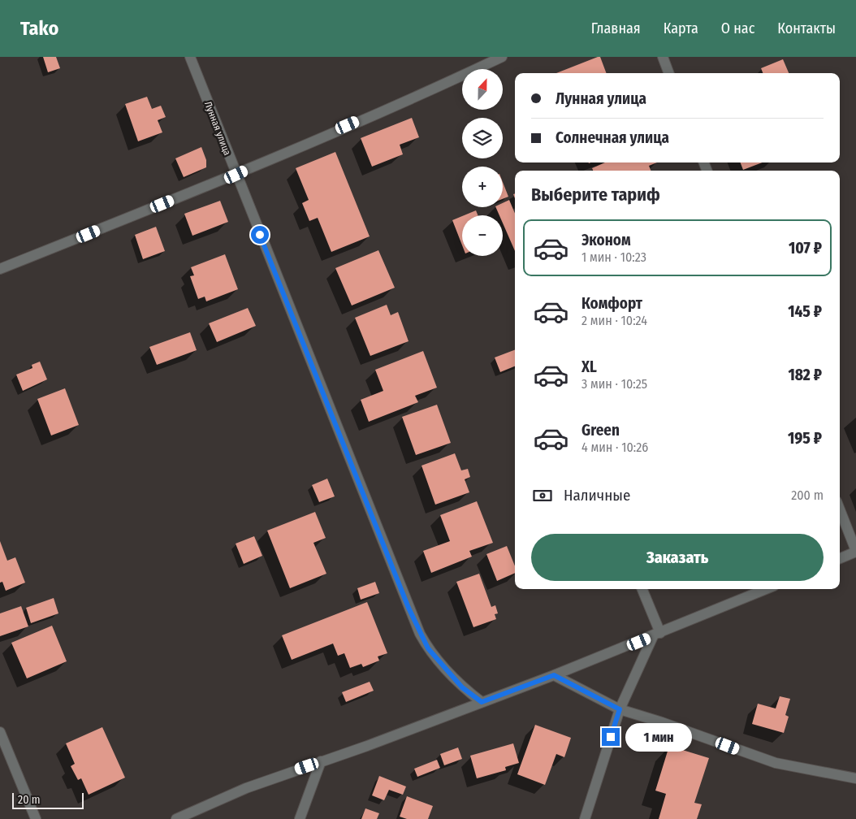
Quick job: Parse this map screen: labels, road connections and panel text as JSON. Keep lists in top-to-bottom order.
{
  "streets": {
    "street": ["Лунная улица"]
  },
  "scale_bar": "20 m",
  "north": "top",
  "page": {
    "header": "Tako",
    "nav": [
      "Главная",
      "Карта",
      "О нас",
      "Контакты"
    ],
    "map_buttons": ["+", "−"],
    "banner": ["Лунная улица", "Солнечная улица"],
    "heading": "Выберите тариф",
    "list": [
      {
        "name": "Эконом",
        "note": "1 мин · 10:23",
        "value": "107 ₽"
      },
      {
        "name": "Комфорт",
        "note": "2 мин · 10:24",
        "value": "145 ₽"
      },
      {
        "name": "XL",
        "note": "3 мин · 10:25",
        "value": "182 ₽"
      },
      {
        "name": "Green",
        "note": "4 мин · 10:26",
        "value": "195 ₽"
      }
    ],
    "pay": ["Наличные", "200 m"],
    "buttons": "Заказать",
    "bubble": "1 мин",
    "scale": "20 m"
  }
}
